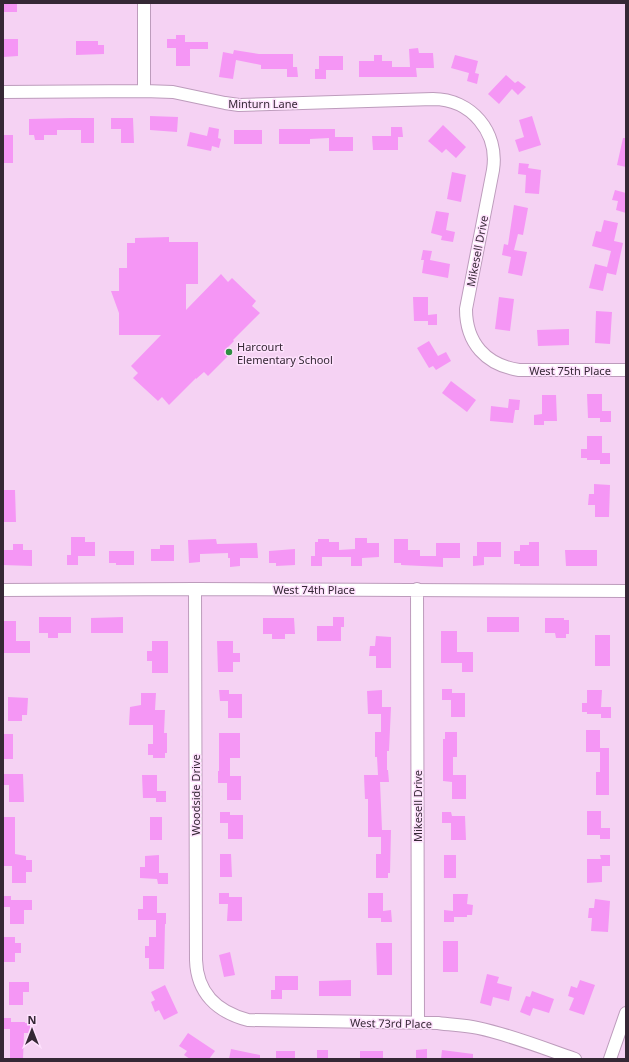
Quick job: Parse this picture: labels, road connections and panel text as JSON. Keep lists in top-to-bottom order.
{
  "streets": {
    "street": [
      "Minturn Lane",
      "Mikesell Drive",
      "West 75th Place",
      "West 74th Place",
      "Woodside Drive",
      "West 73rd Place"
    ]
  },
  "crossings": [
    ["Minturn Lane", "Mikesell Drive"],
    ["Mikesell Drive", "West 75th Place"],
    ["Mikesell Drive", "West 74th Place"],
    ["Mikesell Drive", "West 73rd Place"],
    ["West 74th Place", "Woodside Drive"],
    ["Woodside Drive", "West 73rd Place"]
  ],
  "places": ["Harcourt Elementary School"],
  "north": "top"
}
